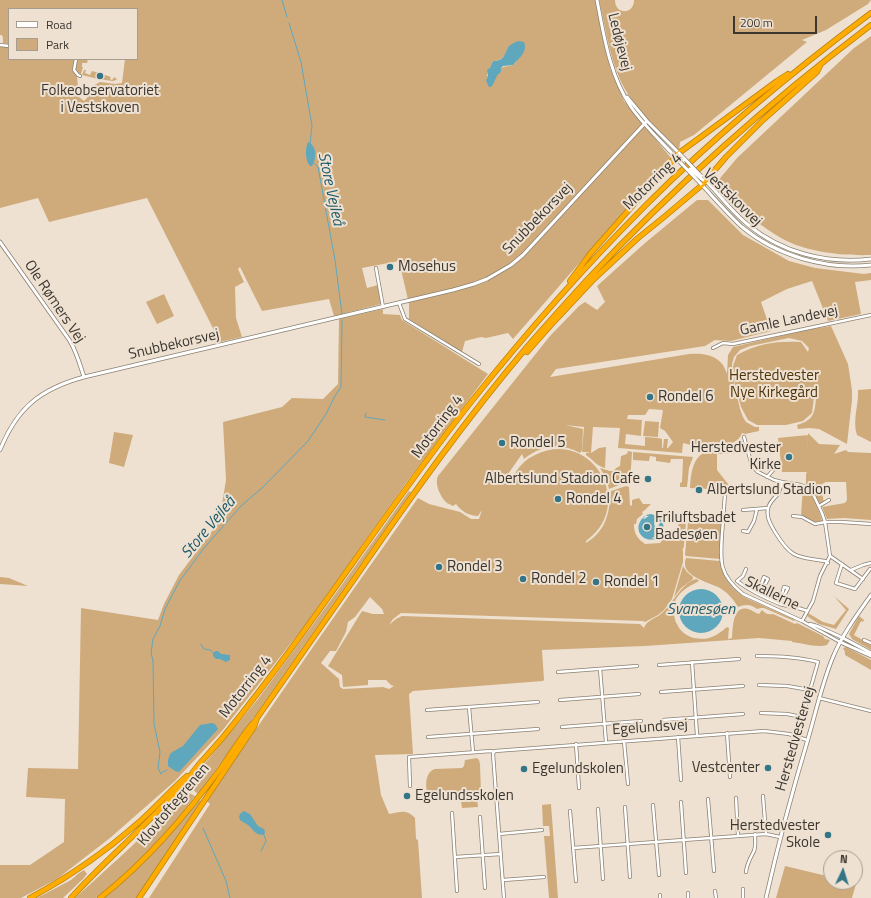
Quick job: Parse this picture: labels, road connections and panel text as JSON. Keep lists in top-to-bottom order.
{
  "streets": {
    "highway": ["Motorring 4", "Klovtoftegrenen"],
    "street": [
      "Ledøjevej",
      "Vestskovvej",
      "Snubbekorsvej",
      "Ole Rømers Vej",
      "Gamle Landevej",
      "Skallerne",
      "Egelundsvej",
      "Herstedvestervej"
    ]
  },
  "crossings": [
    ["Ledøjevej", "Vestskovvej"],
    ["Ledøjevej", "Snubbekorsvej"],
    ["Motorring 4", "Klovtoftegrenen"],
    ["Snubbekorsvej", "Ole Rømers Vej"],
    ["Skallerne", "Herstedvestervej"],
    ["Egelundsvej", "Herstedvestervej"]
  ],
  "water": ["Store Vejleå", "Svanesøen"],
  "parks": ["Herstedvester Nye Kirkegård"],
  "places": [
    "Folkeobservatoriet i Vestskoven",
    "Mosehus",
    "Rondel 6",
    "Rondel 5",
    "Herstedvester Kirke",
    "Albertslund Stadion Cafe",
    "Albertslund Stadion",
    "Rondel 4",
    "Friluftsbadet Badesøen",
    "Rondel 3",
    "Rondel 2",
    "Rondel 1",
    "Vestcenter",
    "Egelundskolen",
    "Egelundsskolen",
    "Herstedvester Skole"
  ],
  "legend": ["Road", "Park"],
  "scale_bar": "200 m",
  "north": "top"
}
